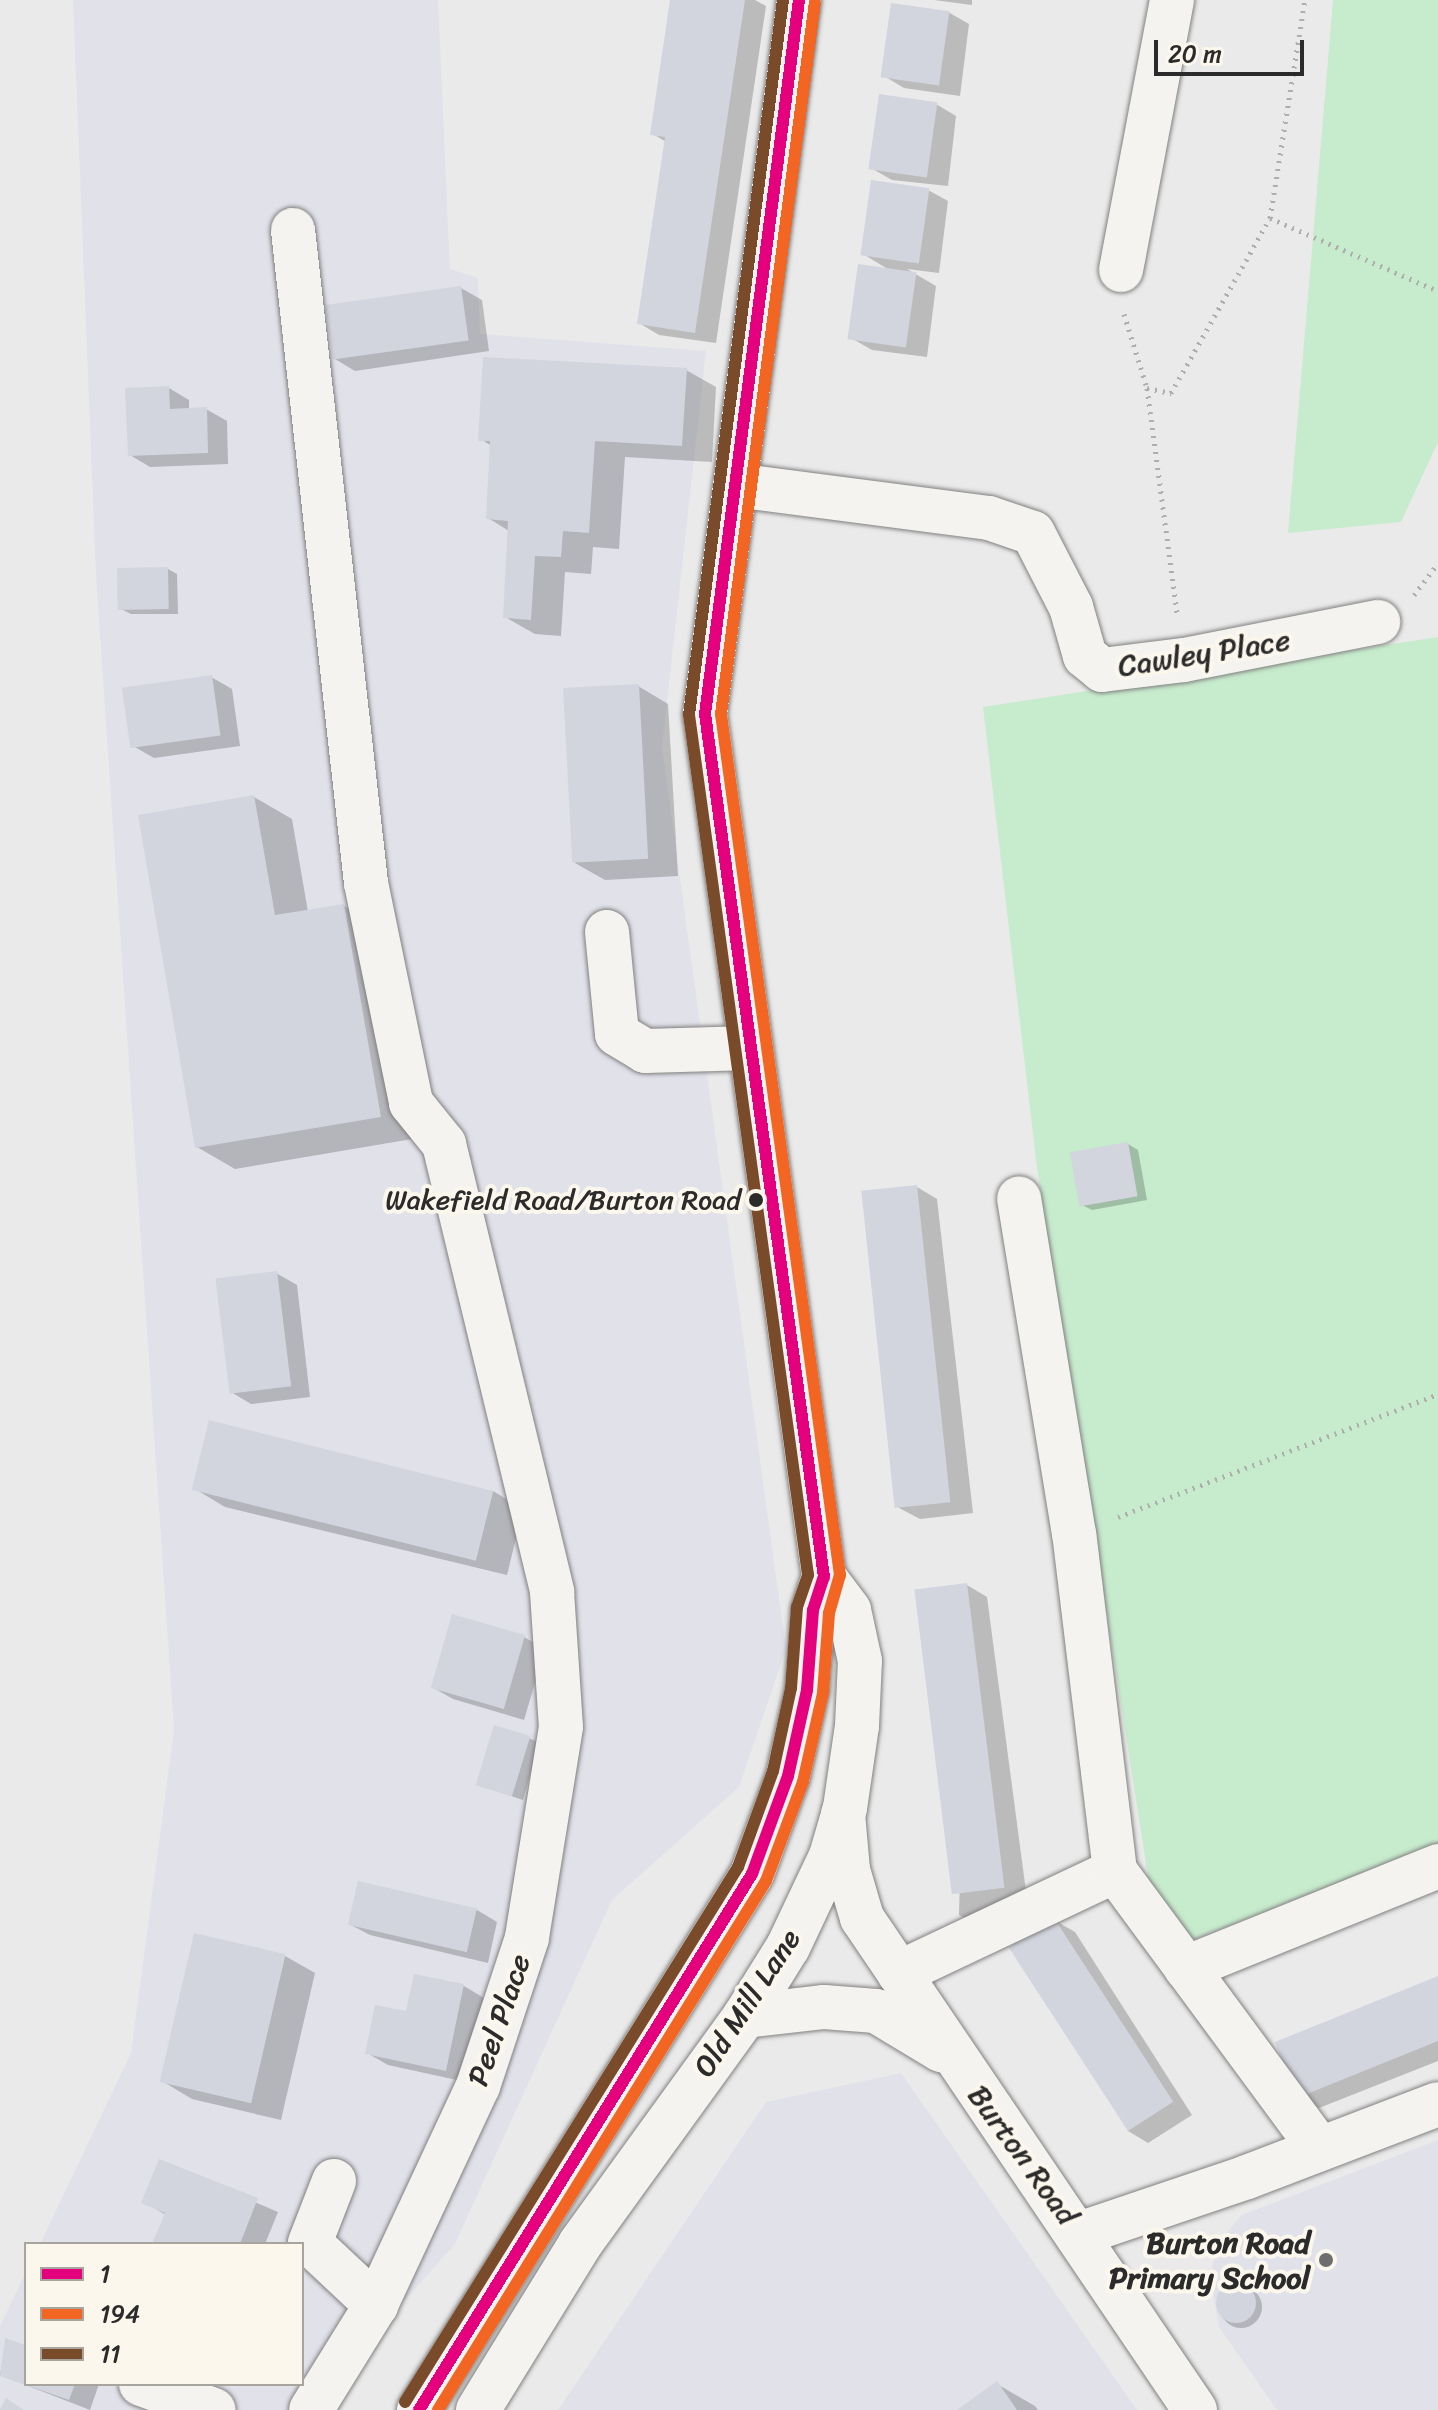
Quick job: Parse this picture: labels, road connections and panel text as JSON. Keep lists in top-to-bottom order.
{
  "streets": {
    "main road": [
      "Cawley Place",
      "Old Mill Lane",
      "Peel Place",
      "Burton Road"
    ]
  },
  "crossings": [
    ["Old Mill Lane", "Burton Road"]
  ],
  "places": ["Wakefield Road/Burton Road", "Burton Road Primary School"],
  "lines": ["transit line 1", "transit line 11", "transit line 194"],
  "legend": ["1", "194", "11"],
  "scale_bar": "20 m"
}
